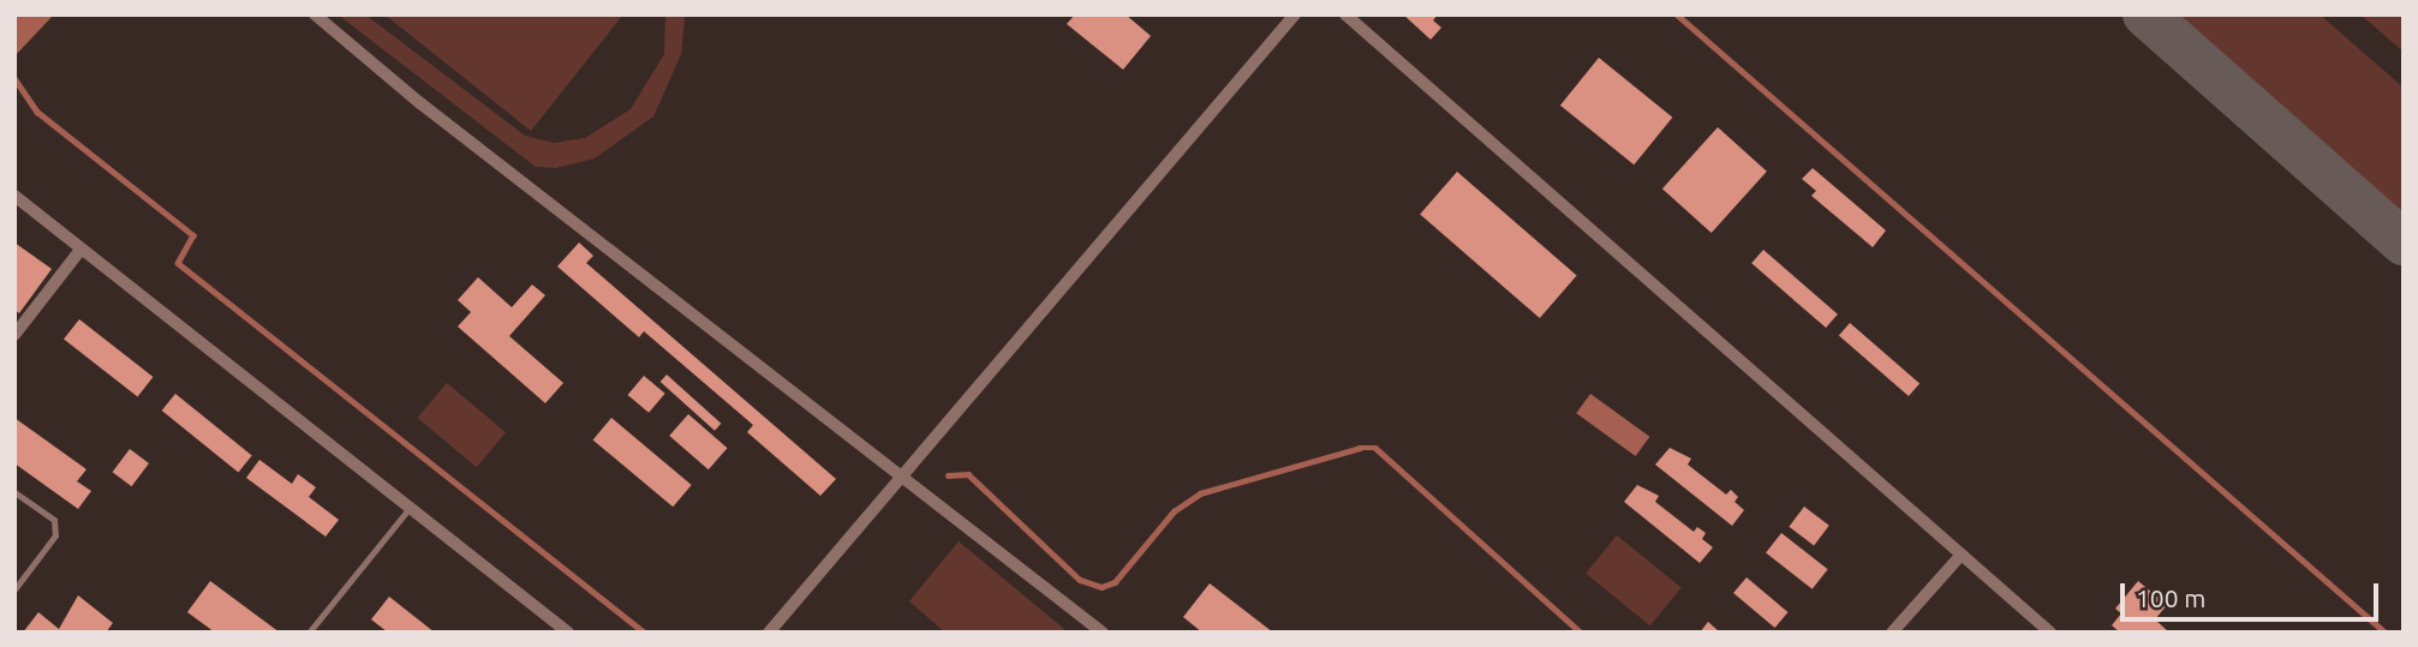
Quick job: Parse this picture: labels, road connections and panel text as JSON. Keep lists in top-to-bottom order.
{
  "scale_bar": "100 m"
}
